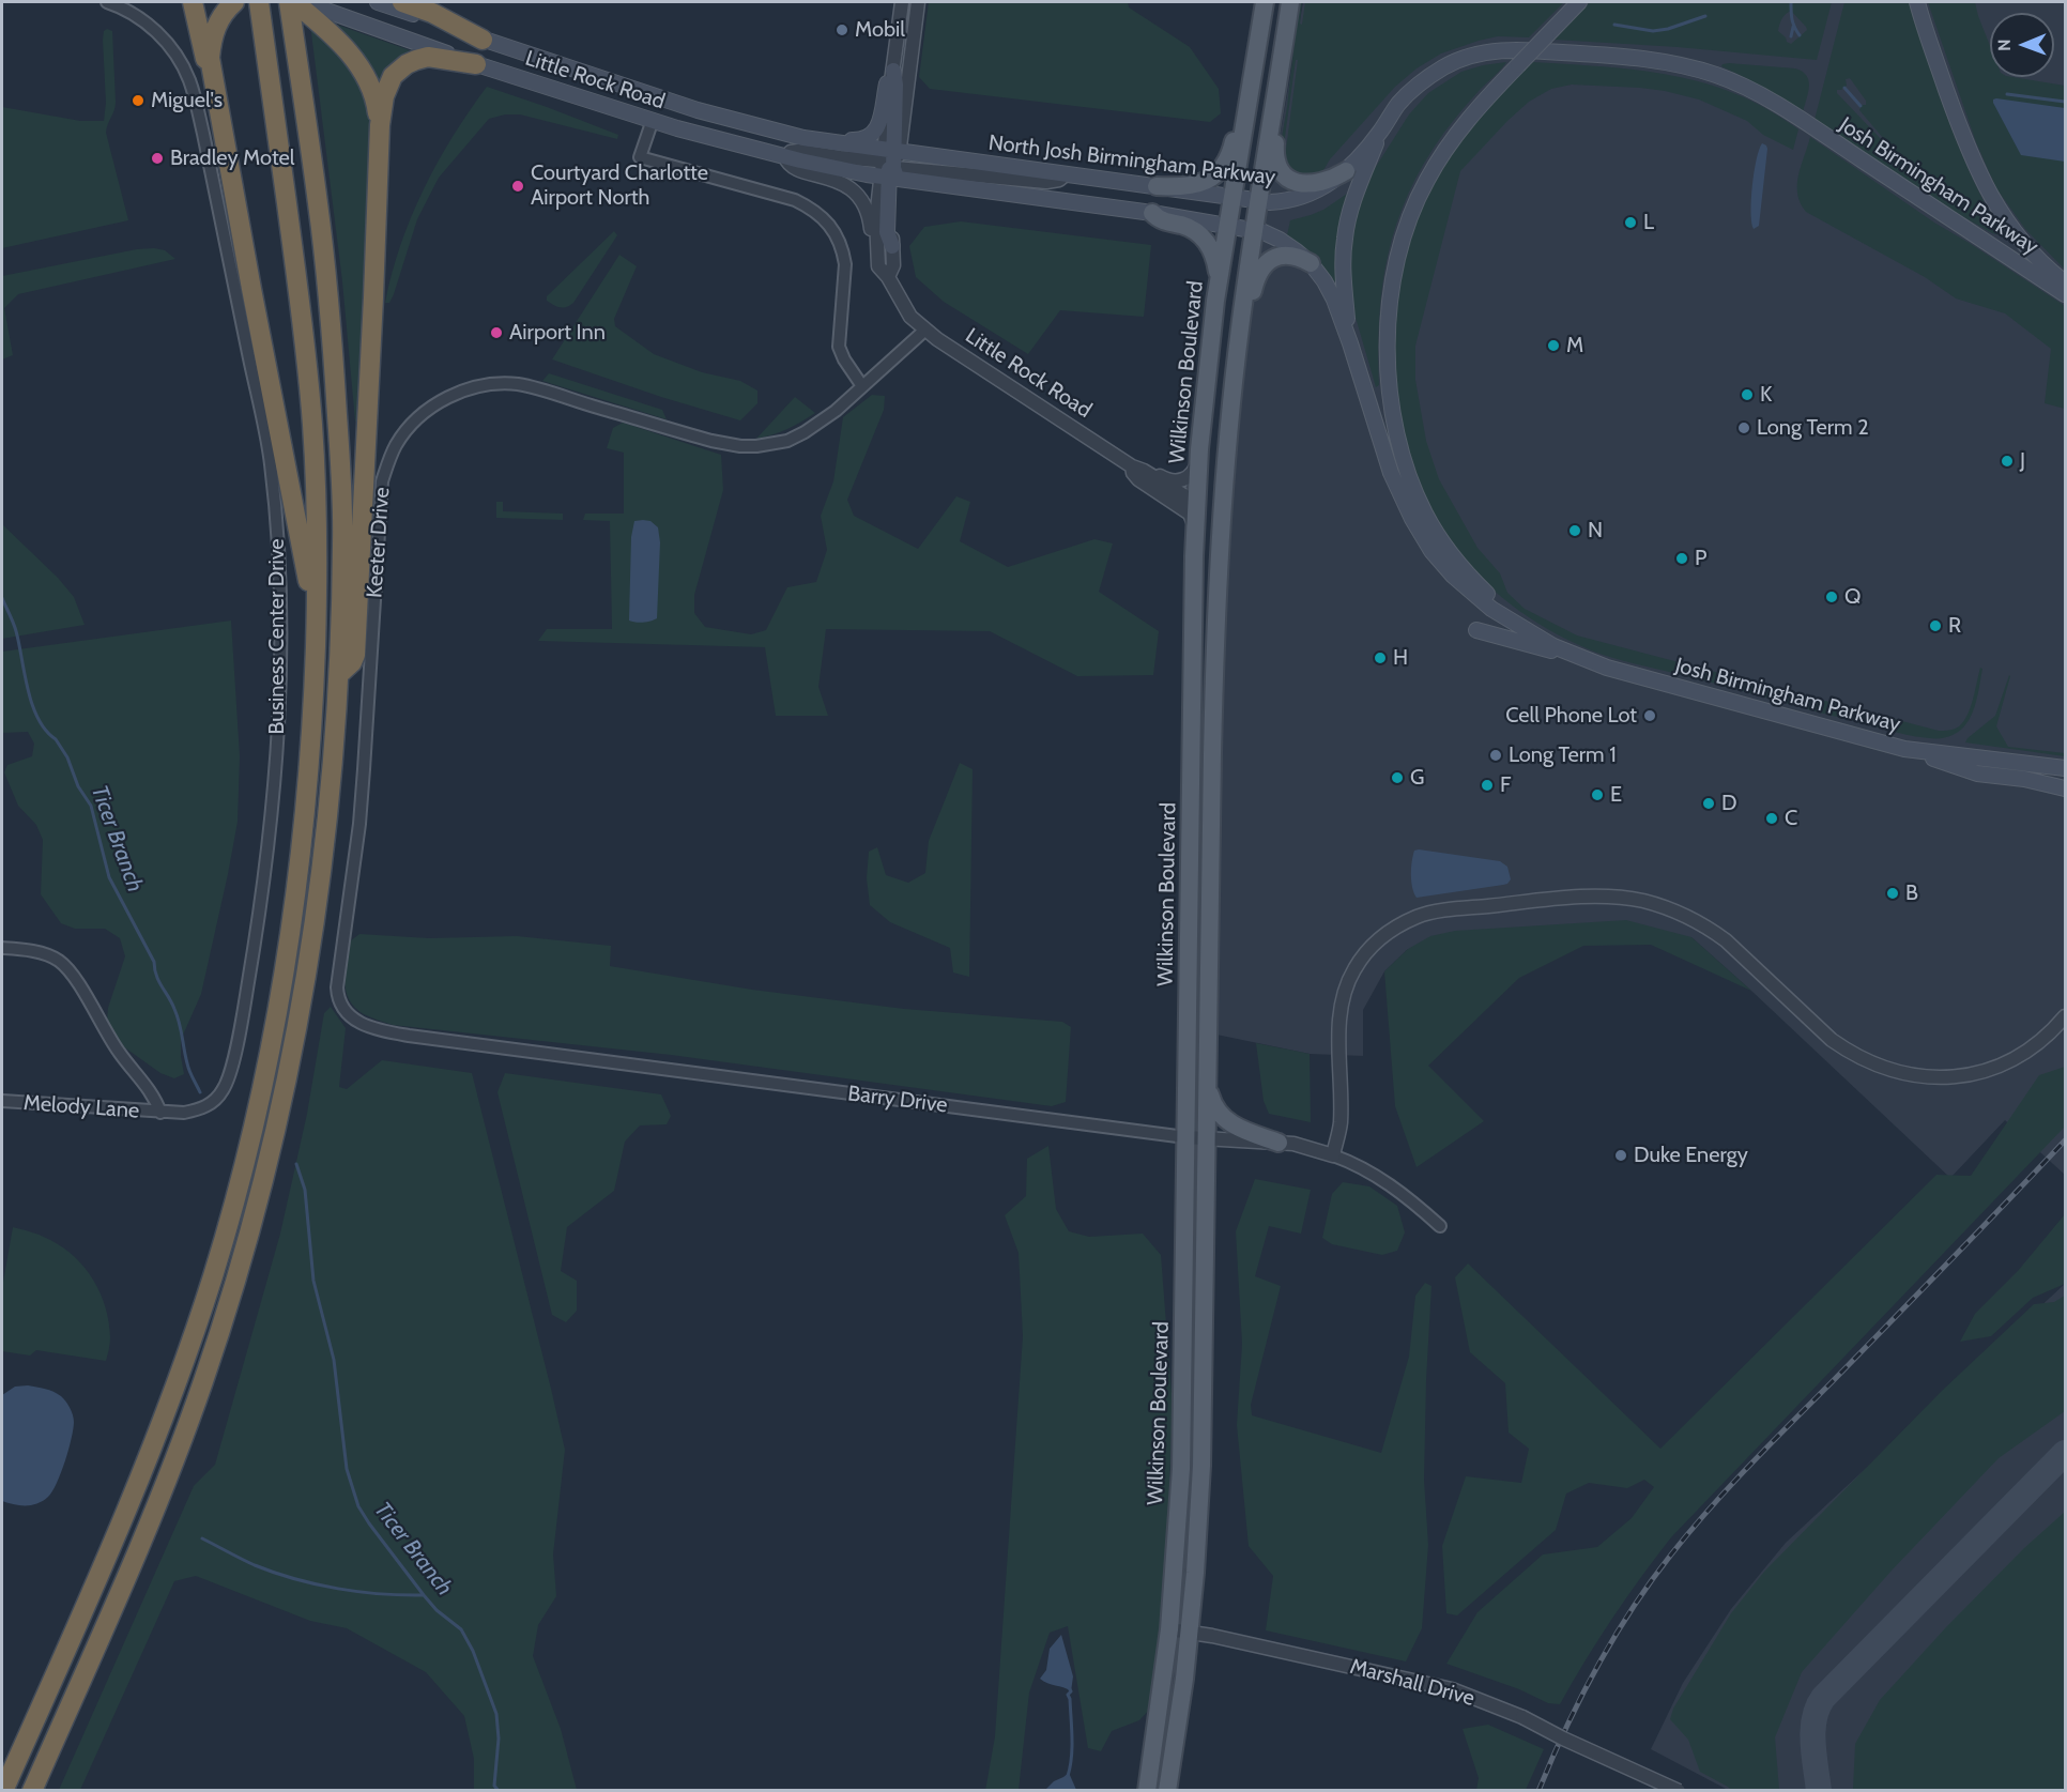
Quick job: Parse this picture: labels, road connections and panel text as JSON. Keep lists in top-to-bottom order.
{
  "streets": {
    "main road": [
      "Little Rock Road",
      "North Josh Birmingham Parkway",
      "Josh Birmingham Parkway",
      "Wilkinson Boulevard"
    ],
    "street": [
      "Keeter Drive",
      "Business Center Drive",
      "Barry Drive",
      "Melody Lane",
      "Marshall Drive"
    ]
  },
  "crossings": [
    ["Little Rock Road", "North Josh Birmingham Parkway"],
    ["Little Rock Road", "Wilkinson Boulevard"],
    ["Little Rock Road", "Keeter Drive"],
    ["North Josh Birmingham Parkway", "Josh Birmingham Parkway"],
    ["North Josh Birmingham Parkway", "Wilkinson Boulevard"],
    ["Wilkinson Boulevard", "Barry Drive"],
    ["Wilkinson Boulevard", "Marshall Drive"],
    ["Keeter Drive", "Barry Drive"],
    ["Business Center Drive", "Melody Lane"]
  ],
  "water": ["Ticer Branch"],
  "places": [
    "Mobil",
    "Miguel's",
    "Bradley Motel",
    "Courtyard Charlotte Airport North",
    "L",
    "Airport Inn",
    "M",
    "K",
    "Long Term 2",
    "J",
    "N",
    "P",
    "Q",
    "R",
    "H",
    "Cell Phone Lot",
    "Long Term 1",
    "G",
    "F",
    "E",
    "D",
    "C",
    "B",
    "Duke Energy"
  ],
  "north": "left"
}
